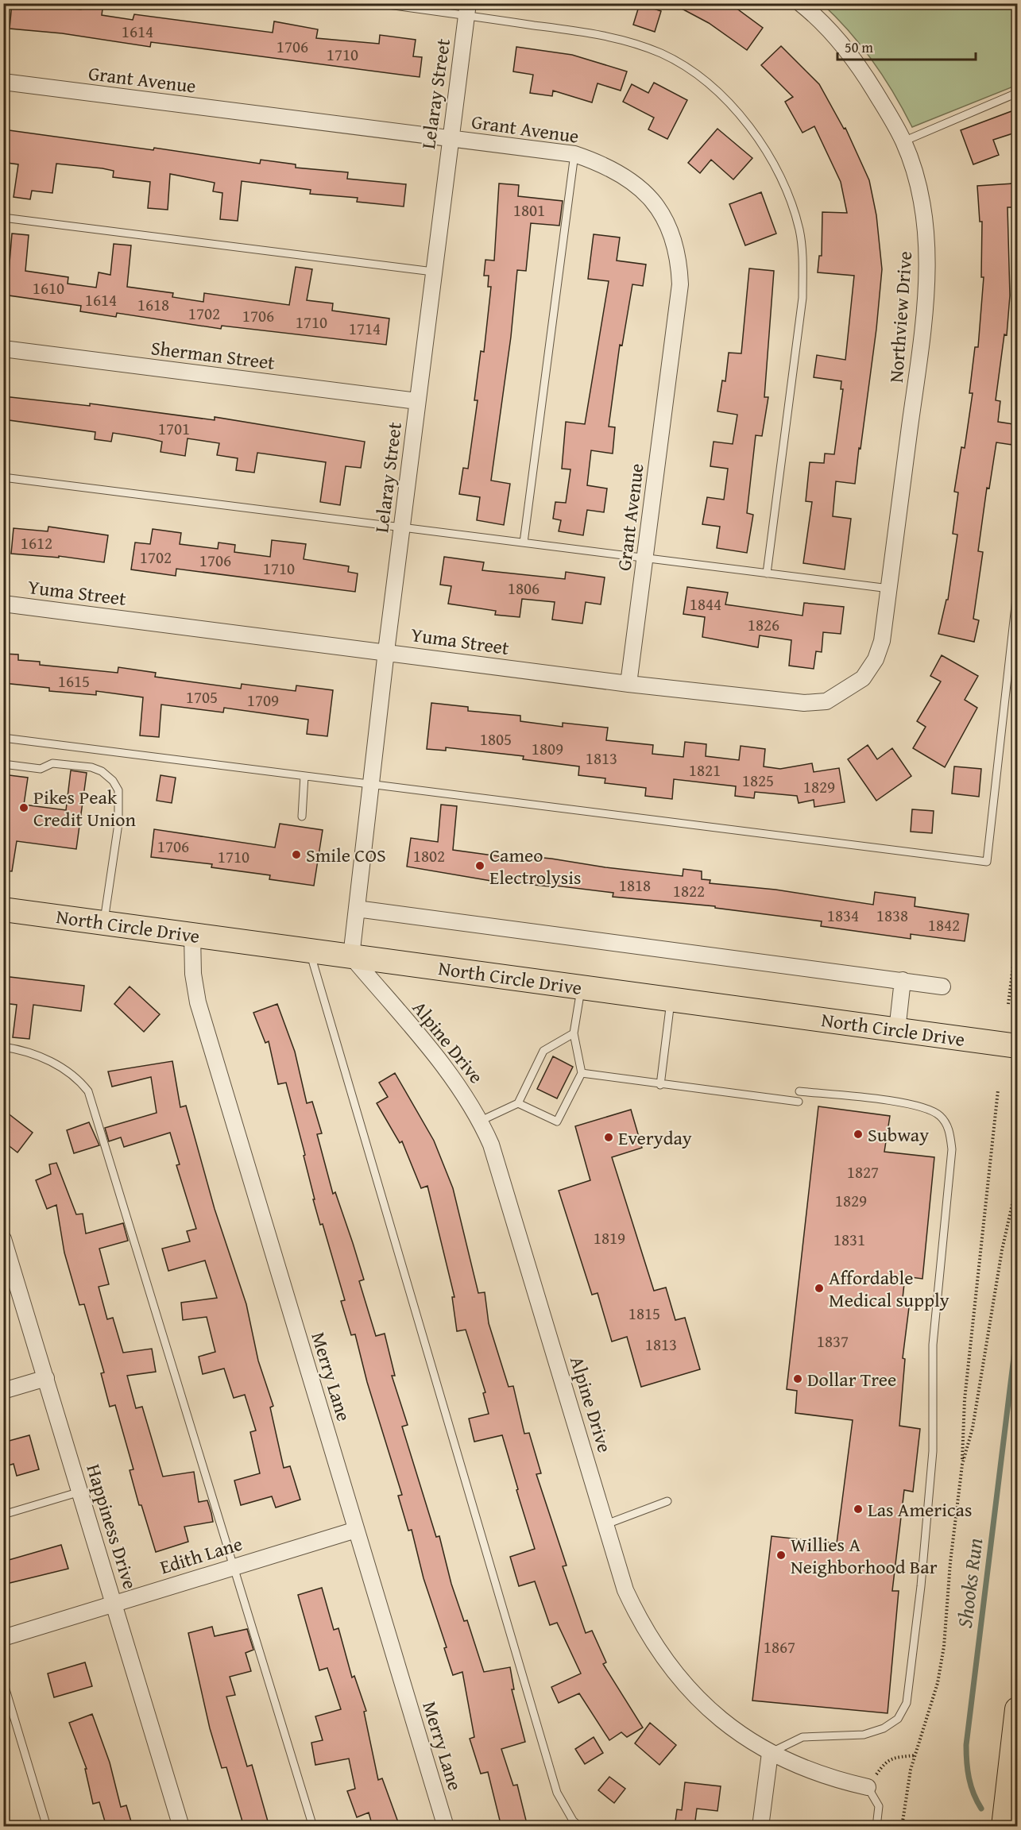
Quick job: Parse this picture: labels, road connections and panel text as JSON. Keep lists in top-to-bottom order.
{
  "streets": {
    "main road": ["North Circle Drive"],
    "street": [
      "Grant Avenue",
      "Lelaray Street",
      "Northview Drive",
      "Sherman Street",
      "Yuma Street",
      "Alpine Drive",
      "Merry Lane",
      "Happiness Drive",
      "Edith Lane"
    ]
  },
  "crossings": [
    ["Grant Avenue", "Lelaray Street"],
    ["Grant Avenue", "Yuma Street"],
    ["Lelaray Street", "Sherman Street"],
    ["Lelaray Street", "Yuma Street"],
    ["Lelaray Street", "North Circle Drive"],
    ["Lelaray Street", "Alpine Drive"],
    ["Northview Drive", "Yuma Street"],
    ["North Circle Drive", "Alpine Drive"],
    ["North Circle Drive", "Merry Lane"],
    ["Merry Lane", "Edith Lane"],
    ["Happiness Drive", "Edith Lane"]
  ],
  "water": ["Shooks Run"],
  "places": [
    "Pikes Peak Credit Union",
    "Smile COS",
    "Cameo Electrolysis",
    "Subway",
    "Everyday",
    "Affordable Medical supply",
    "Dollar Tree",
    "Las Americas",
    "Willies A Neighborhood Bar"
  ],
  "house_numbers": [
    "1614",
    "1706",
    "1710",
    "1801",
    "1610",
    "1614",
    "1618",
    "1702",
    "1706",
    "1710",
    "1714",
    "1701",
    "1612",
    "1702",
    "1706",
    "1710",
    "1806",
    "1844",
    "1826",
    "1615",
    "1705",
    "1709",
    "1805",
    "1809",
    "1813",
    "1821",
    "1825",
    "1829",
    "1706",
    "1802",
    "1710",
    "1818",
    "1822",
    "1834",
    "1838",
    "1842",
    "1827",
    "1829",
    "1819",
    "1831",
    "1815",
    "1837",
    "1813",
    "1867"
  ],
  "scale_bar": "50 m"
}
